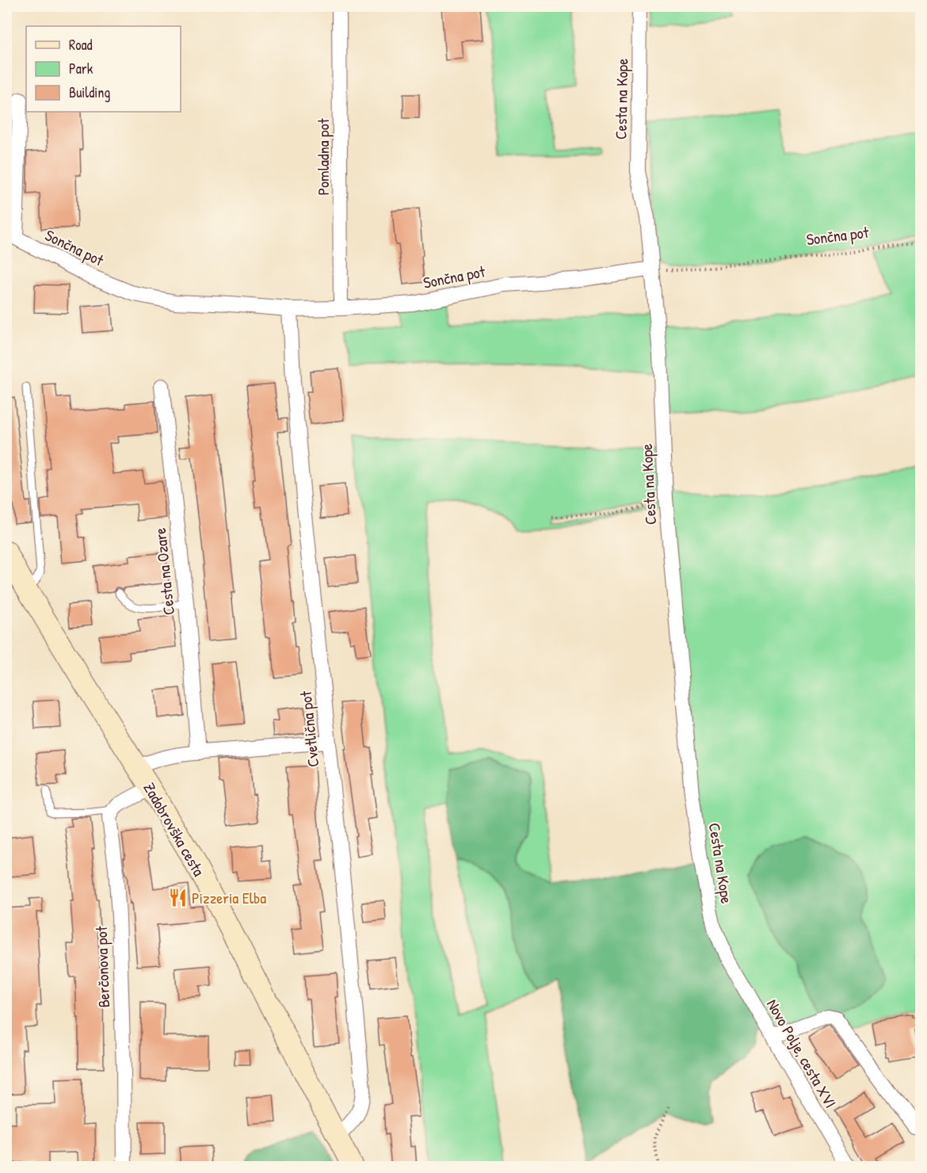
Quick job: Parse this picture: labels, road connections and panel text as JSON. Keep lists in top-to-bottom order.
{
  "streets": {
    "main road": ["Zadobrovška cesta"],
    "street": [
      "Cesta na Kope",
      "Pomladna pot",
      "Sončna pot",
      "Cesta na Ozare",
      "Cvetlična pot",
      "Berčonova pot",
      "Novo Polje, cesta XVI"
    ]
  },
  "crossings": [
    ["Cesta na Kope", "Sončna pot"],
    ["Cesta na Kope", "Novo Polje, cesta XVI"],
    ["Pomladna pot", "Sončna pot"],
    ["Sončna pot", "Cvetlična pot"],
    ["Cvetlična pot", "Zadobrovška cesta"]
  ],
  "places": {
    "restaurant": ["Pizzeria Elba"]
  },
  "legend": ["Road", "Park", "Building"]
}
